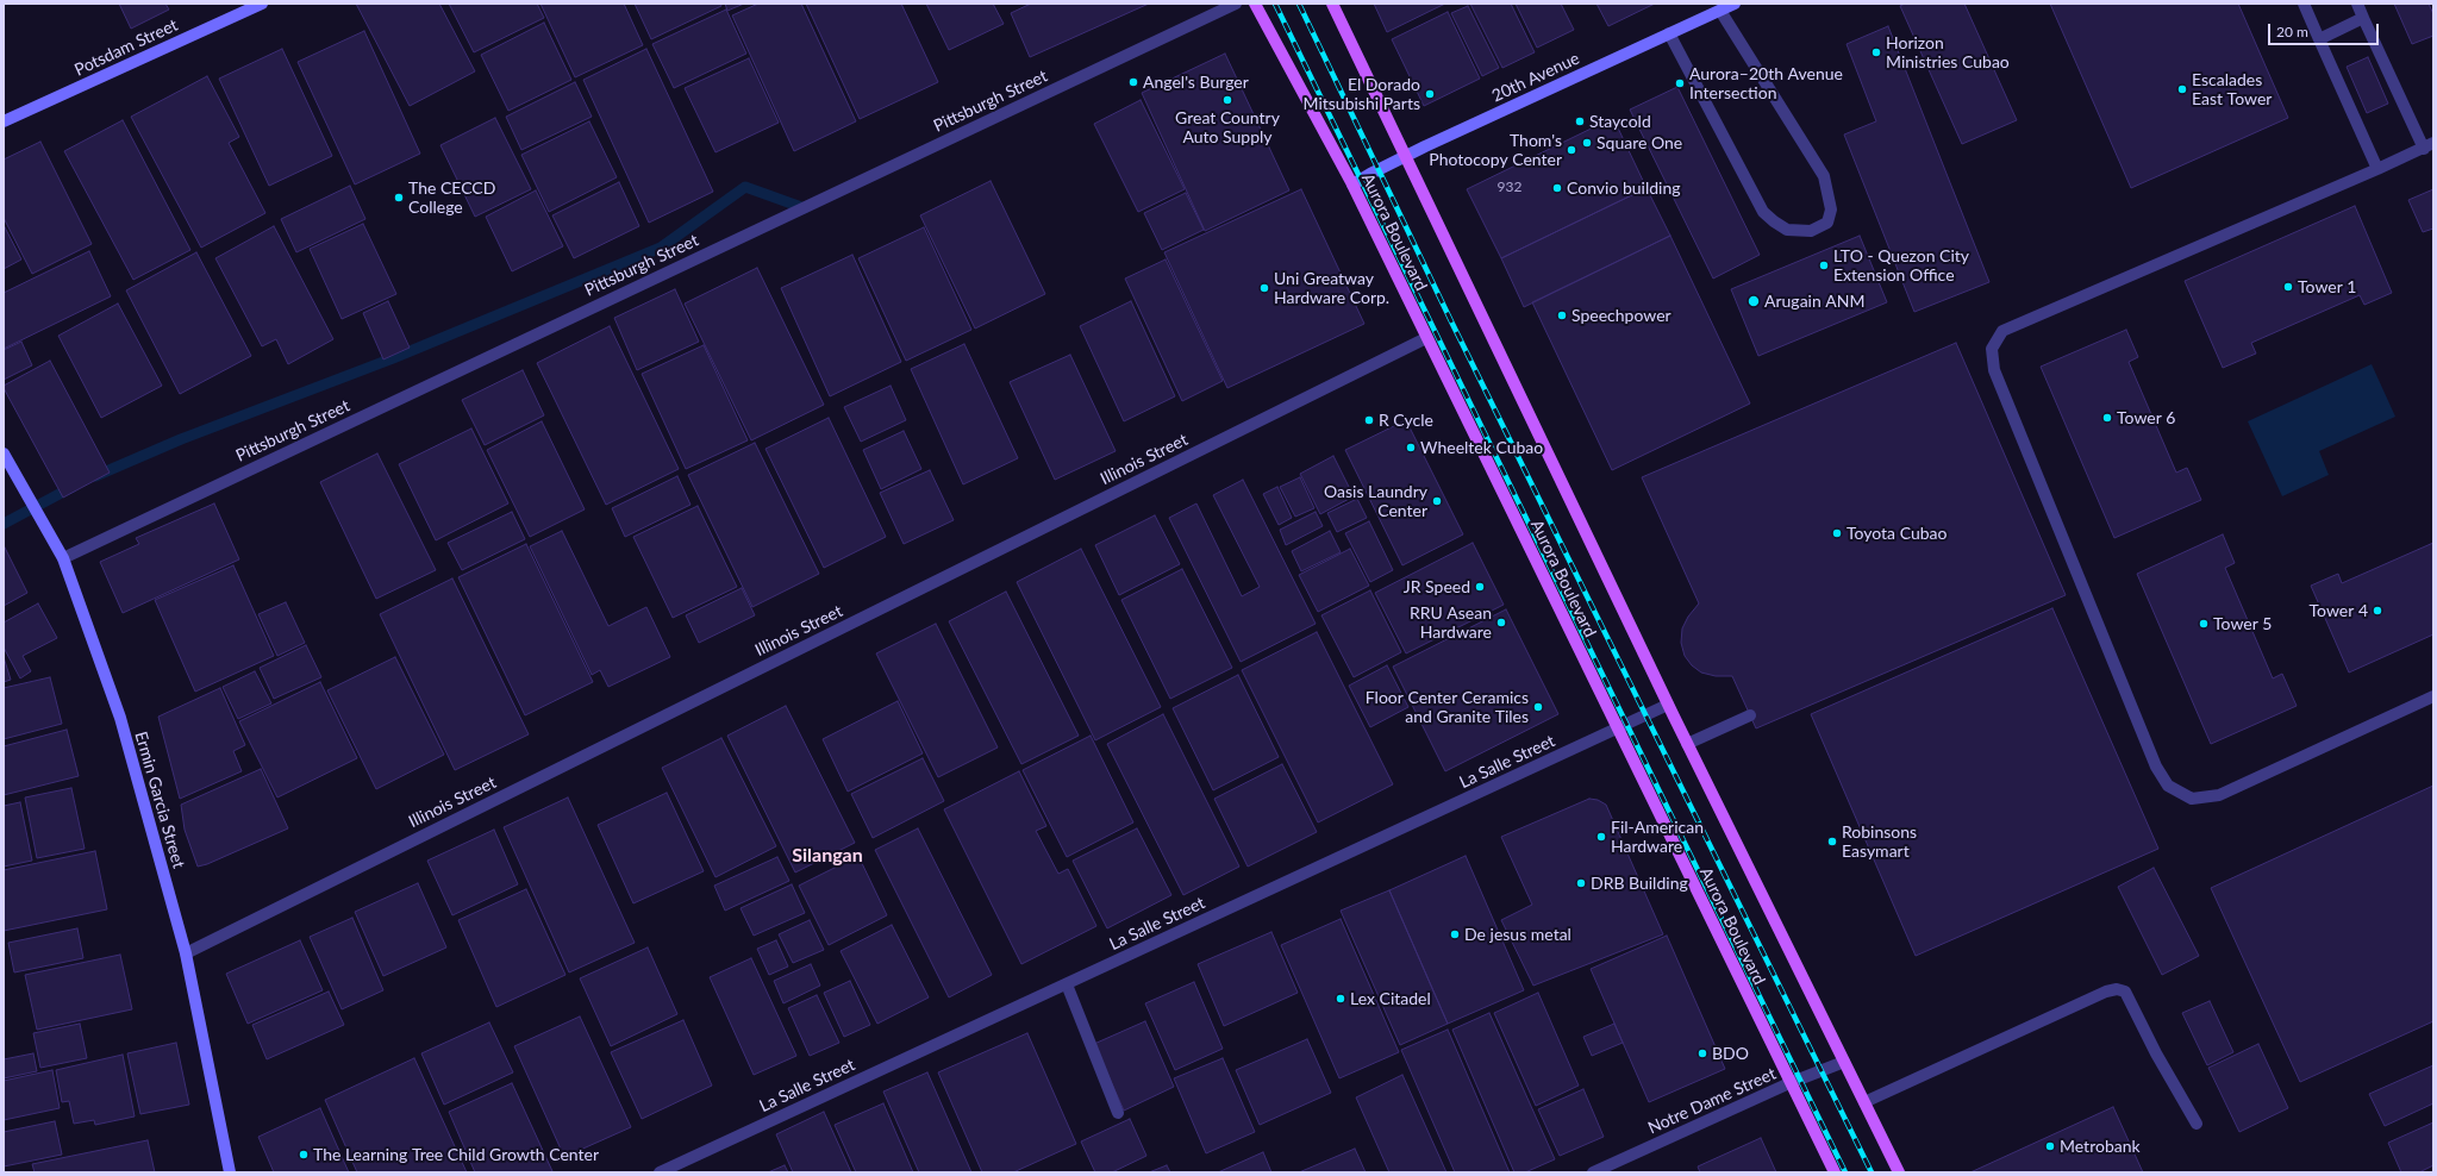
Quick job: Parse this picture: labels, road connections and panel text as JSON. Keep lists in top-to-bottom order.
{
  "streets": {
    "main road": ["Aurora Boulevard"],
    "street": [
      "Potsdam Street",
      "20th Avenue",
      "Pittsburgh Street",
      "Illinois Street",
      "La Salle Street",
      "Ermin Garcia Street",
      "Notre Dame Street"
    ]
  },
  "crossings": [
    ["20th Avenue", "Aurora Boulevard"],
    ["Pittsburgh Street", "Ermin Garcia Street"],
    ["Aurora Boulevard", "Illinois Street"],
    ["Aurora Boulevard", "La Salle Street"],
    ["Aurora Boulevard", "Notre Dame Street"],
    ["Illinois Street", "Ermin Garcia Street"]
  ],
  "districts": ["Silangan"],
  "places": [
    "Horizon Ministries Cubao",
    "Angel's Burger",
    "Aurora–20th Avenue Intersection",
    "Escalades East Tower",
    "El Dorado Mitsubishi Parts",
    "Great Country Auto Supply",
    "Staycold",
    "Square One",
    "Thom's Photocopy Center",
    "Convio building",
    "The CECCD College",
    "LTO - Quezon City Extension Office",
    "Tower 1",
    "Uni Greatway Hardware Corp.",
    "Arugain ANM",
    "Speechpower",
    "Tower 6",
    "R Cycle",
    "Wheeltek Cubao",
    "Oasis Laundry Center",
    "Toyota Cubao",
    "JR Speed",
    "Tower 4",
    "RRU Asean Hardware",
    "Tower 5",
    "Floor Center Ceramics and Granite Tiles",
    "Fil-American Hardware",
    "Robinsons Easymart",
    "DRB Building",
    "De jesus metal",
    "Lex Citadel",
    "BDO",
    "Metrobank",
    "The Learning Tree Child Growth Center"
  ],
  "house_numbers": ["932"],
  "scale_bar": "20 m"
}
